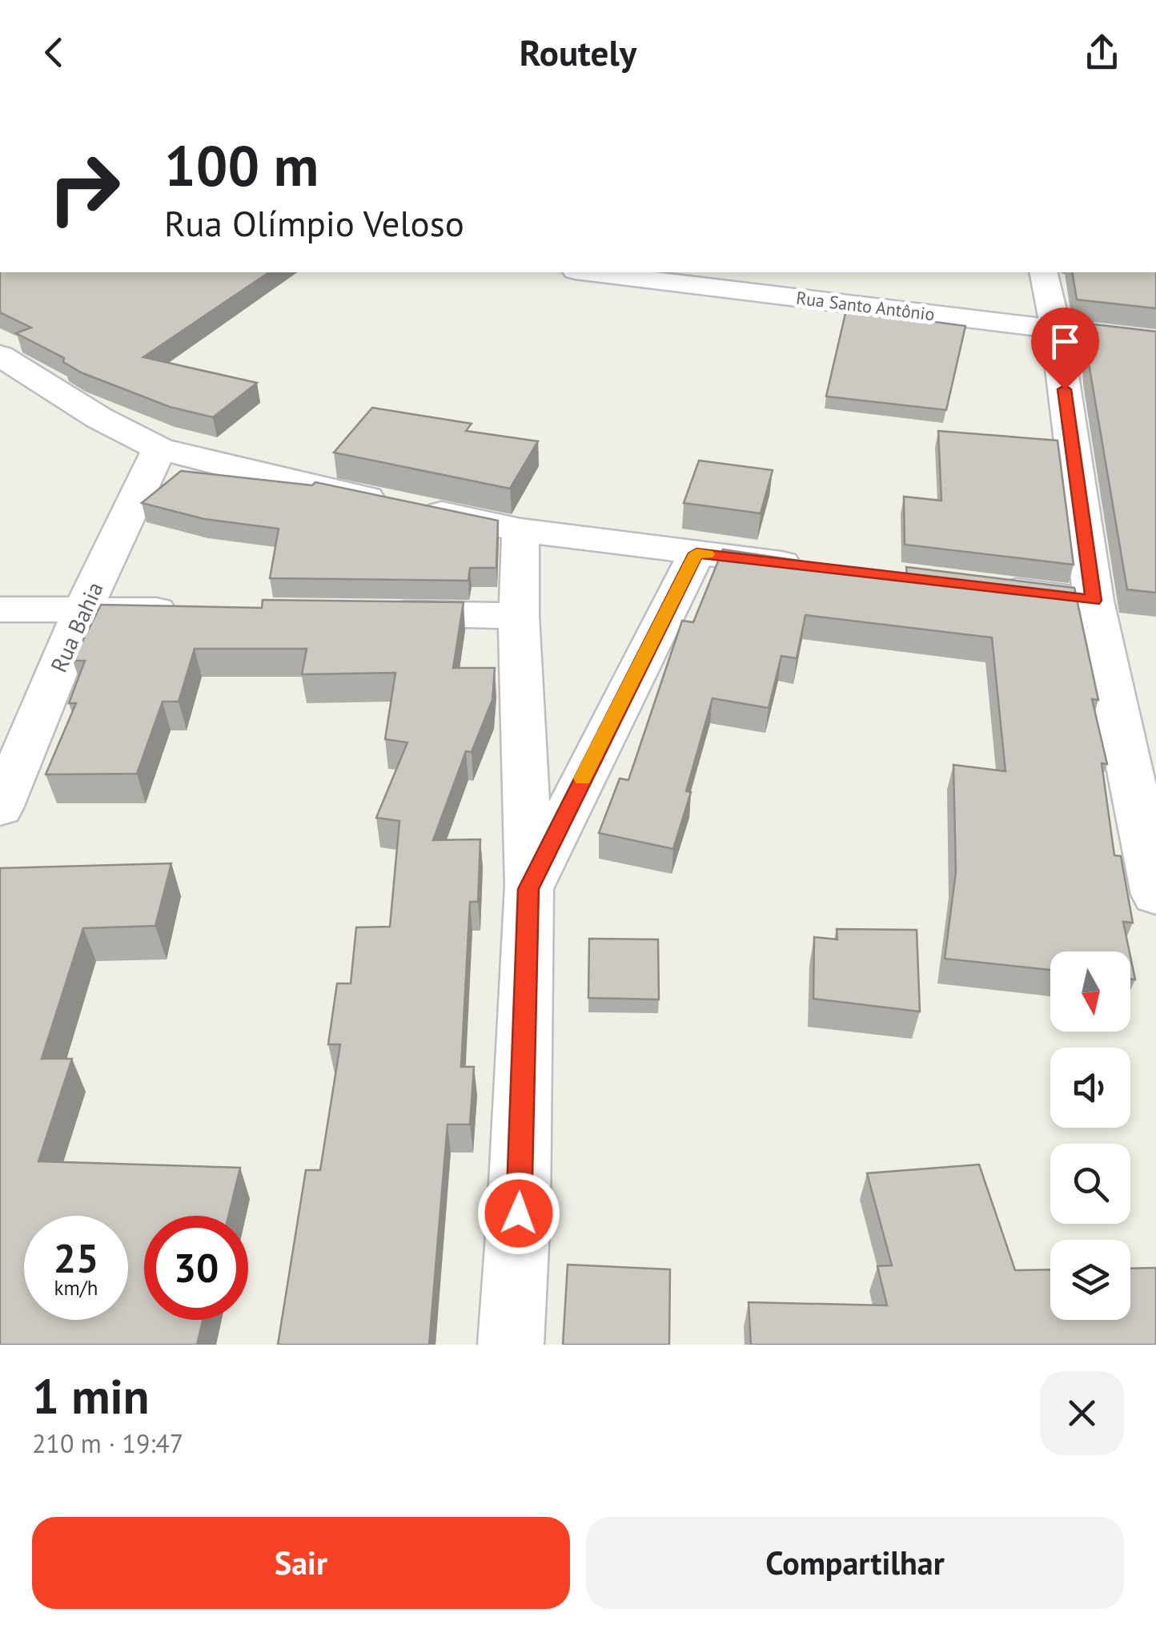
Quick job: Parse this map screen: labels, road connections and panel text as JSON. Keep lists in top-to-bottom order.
{
  "streets": {
    "street": ["Rua Santo Antônio", "Rua Bahia"]
  },
  "north": "bottom",
  "page": {
    "header": "Routely",
    "turn": ["100 m", "Rua Olímpio Veloso"],
    "speed": "25 km/h",
    "limit": "30",
    "heading": ["1 min", "210 m · 19:47"],
    "buttons": ["Sair", "Compartilhar"]
  }
}
